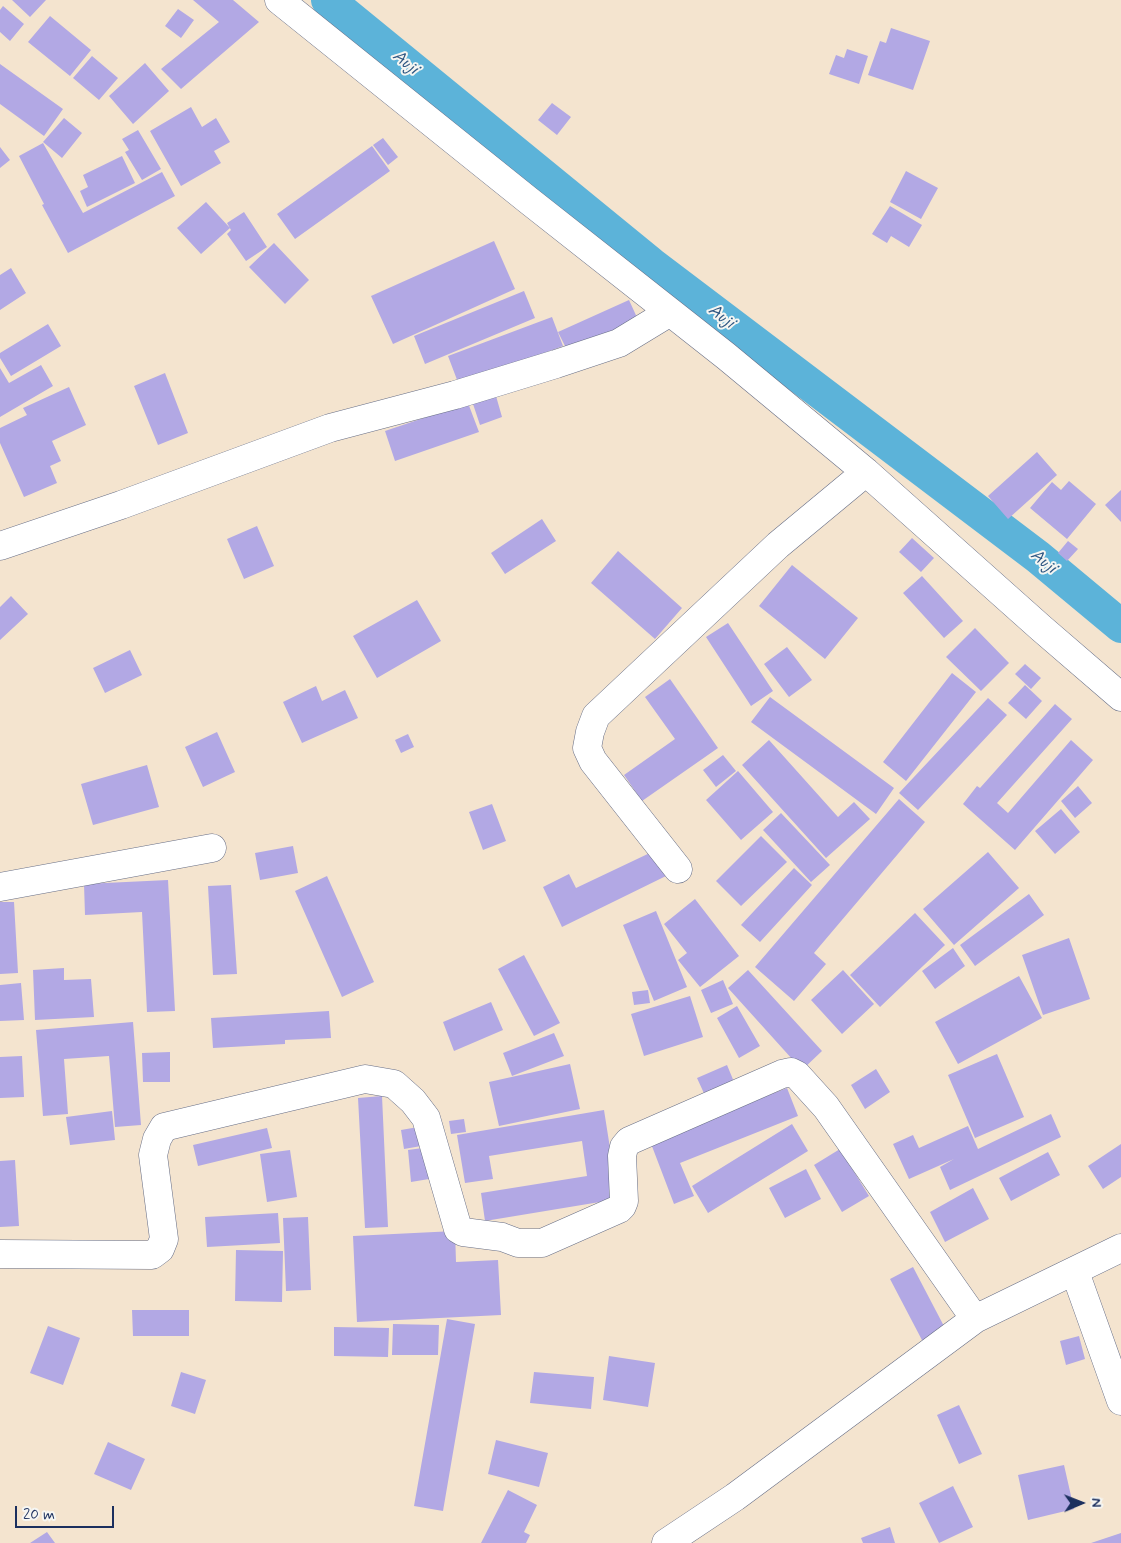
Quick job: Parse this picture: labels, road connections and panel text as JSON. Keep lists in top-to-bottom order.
{
  "water": ["Auji"],
  "scale_bar": "20 m",
  "north": "right"
}
